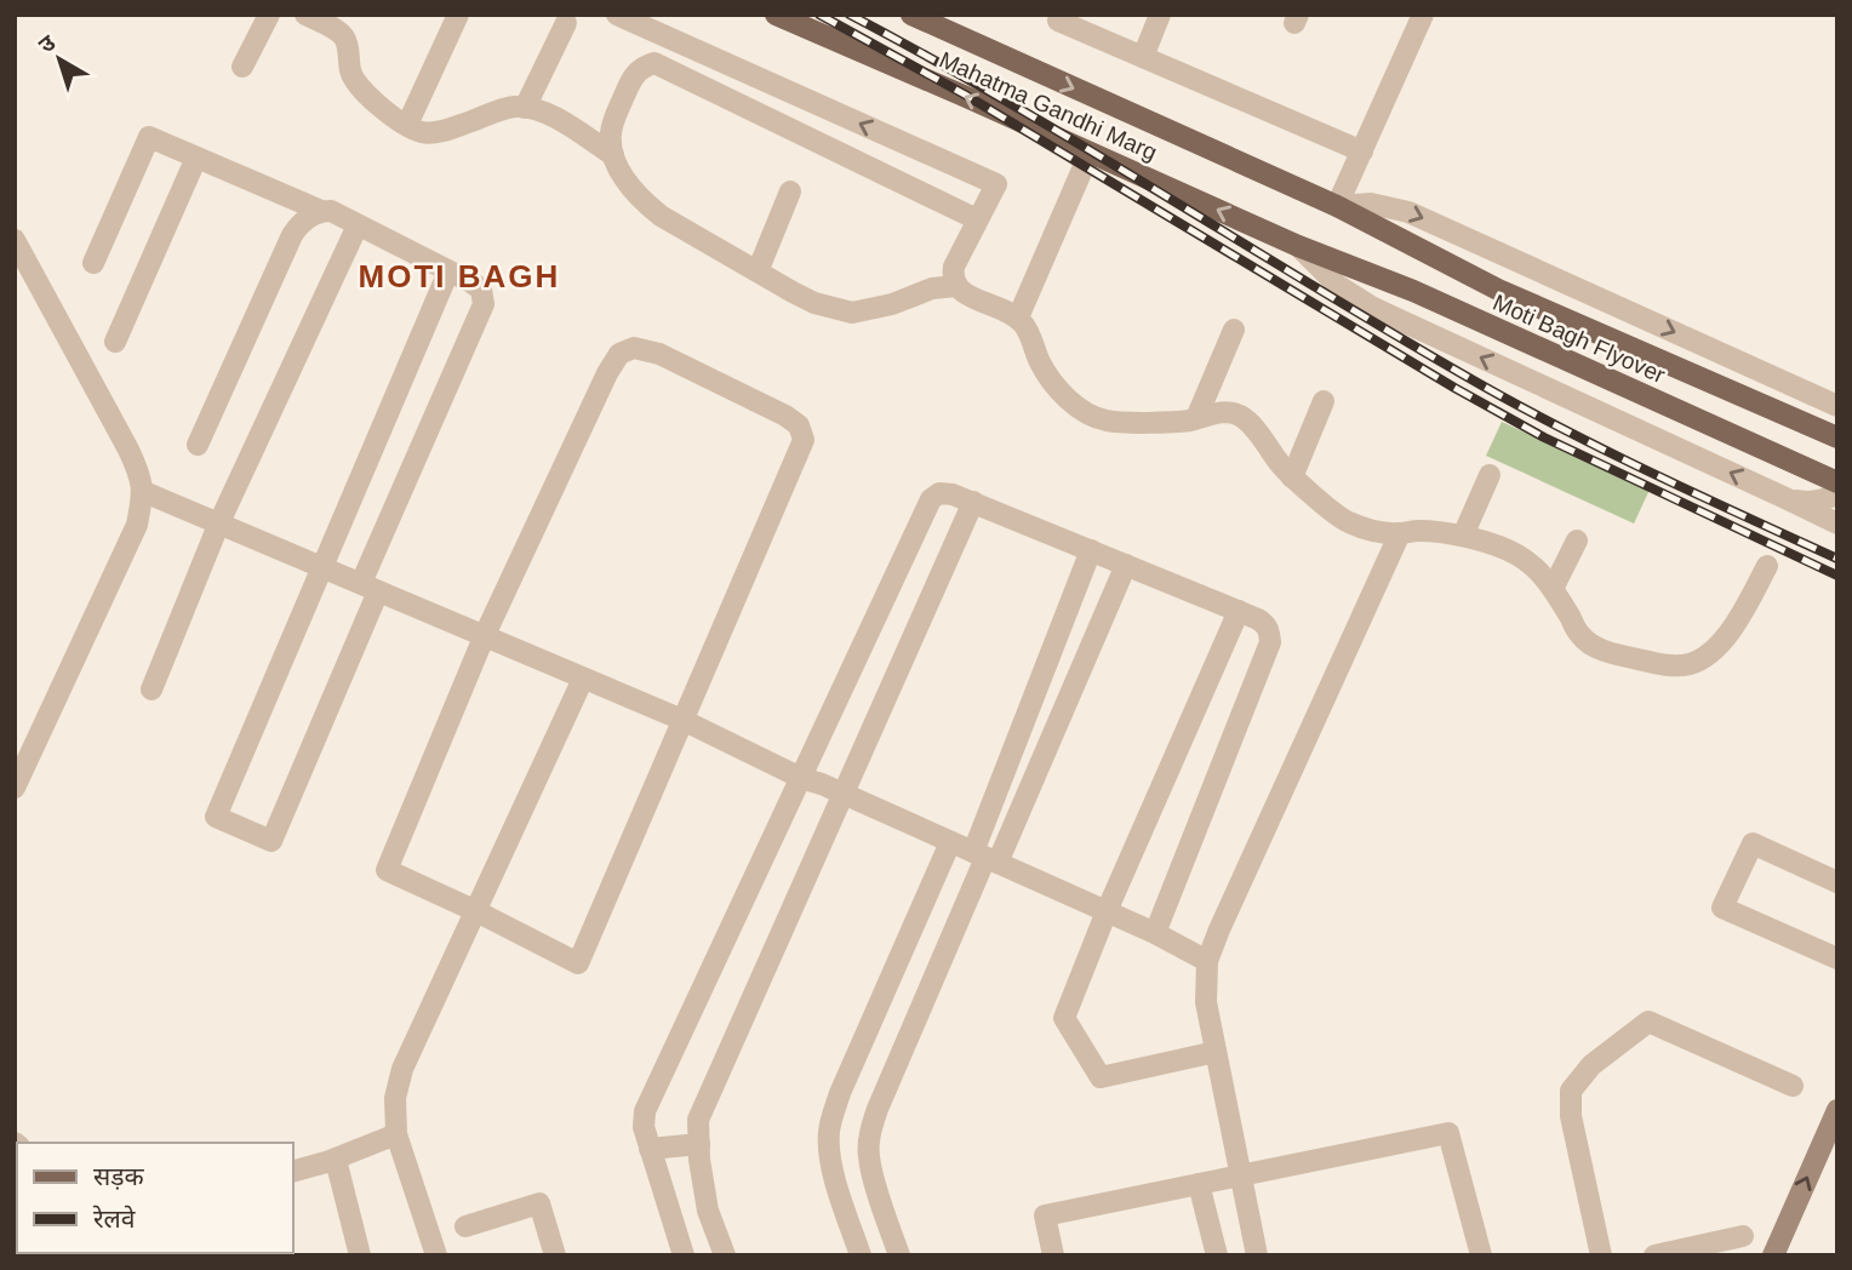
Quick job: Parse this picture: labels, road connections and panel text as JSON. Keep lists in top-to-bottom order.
{
  "streets": {
    "main road": ["Mahatma Gandhi Marg", "Moti Bagh Flyover"]
  },
  "crossings": [
    ["Mahatma Gandhi Marg", "Moti Bagh Flyover"]
  ],
  "districts": ["MOTI BAGH"],
  "legend": ["सड़क", "रेलवे"],
  "north": "top left"
}
